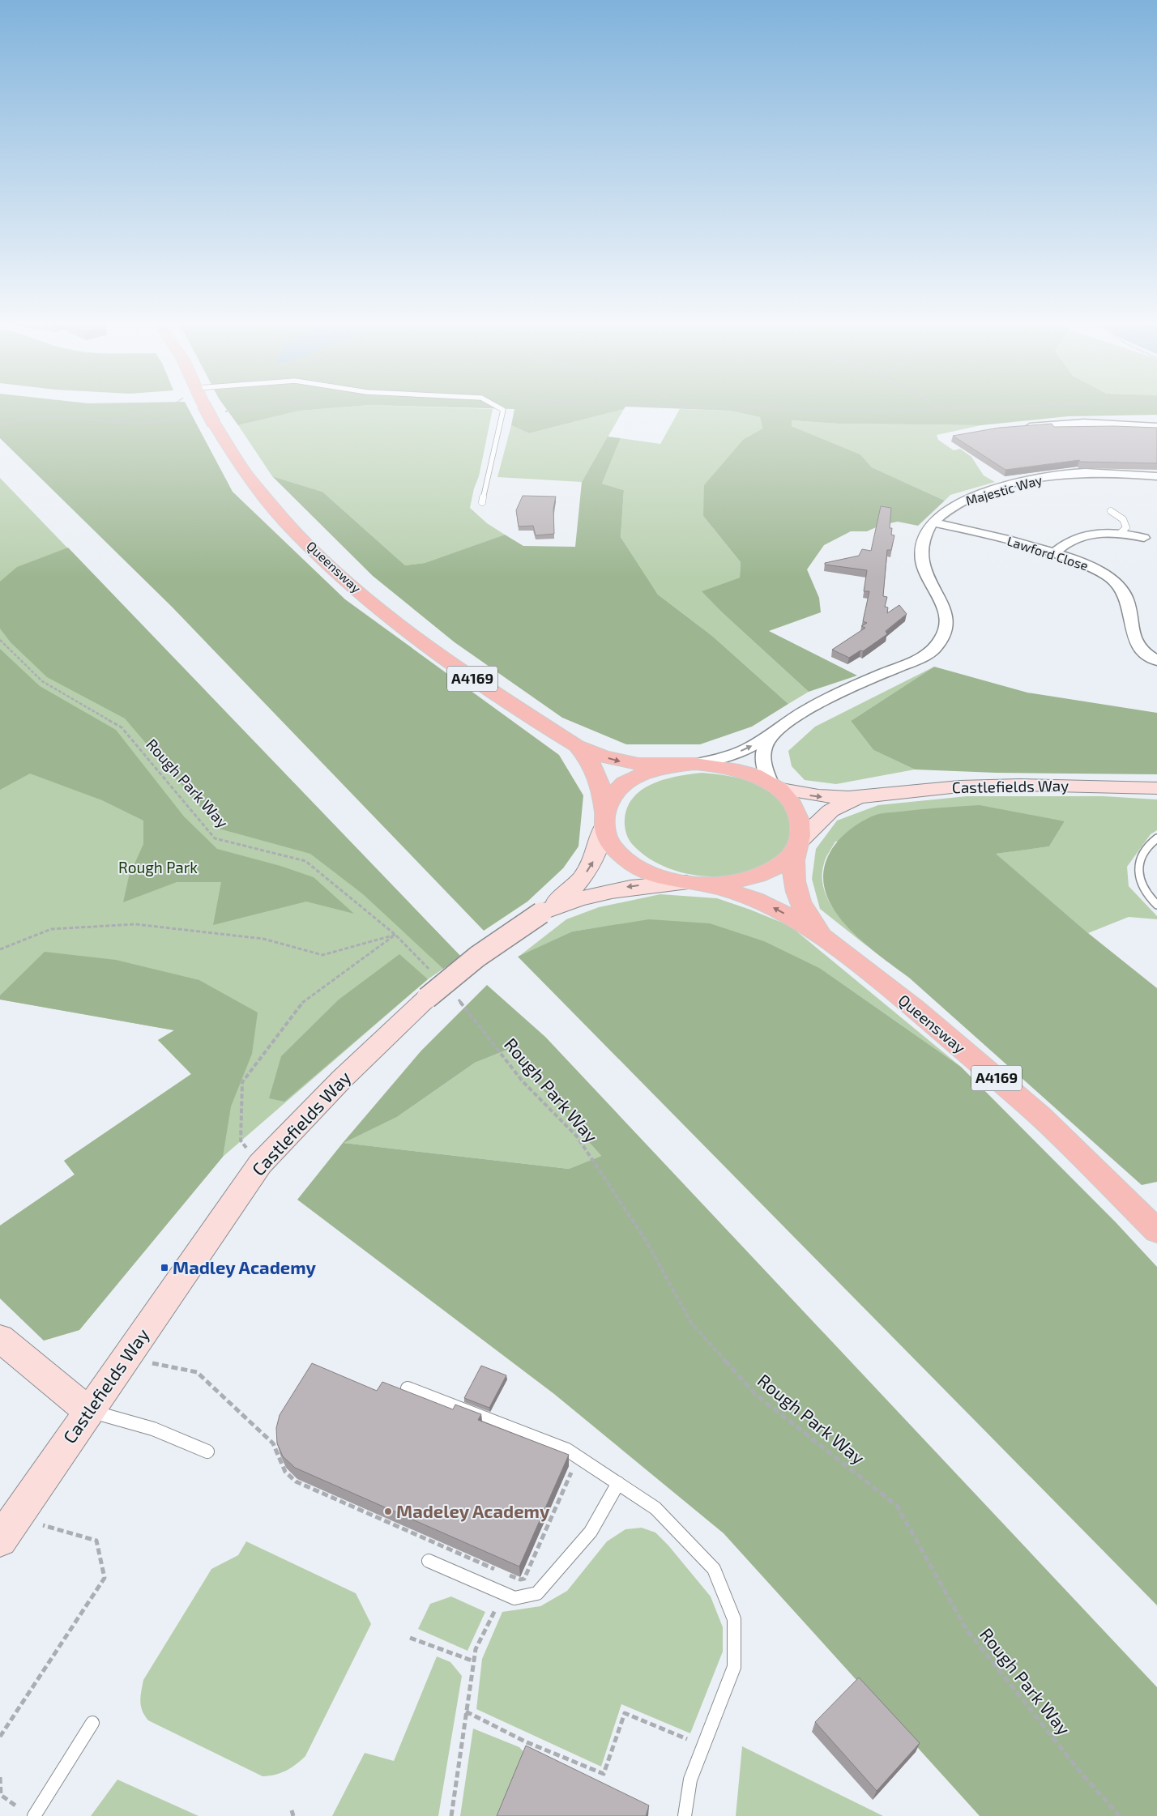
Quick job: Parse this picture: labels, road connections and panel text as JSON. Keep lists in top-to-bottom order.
{
  "streets": {
    "main road": ["Queensway", "A4169", "Castlefields Way"],
    "street": ["Majestic Way", "Lawford Close"],
    "path": ["Rough Park Way"]
  },
  "crossings": [
    ["Majestic Way", "Lawford Close"],
    ["Queensway", "Castlefields Way"]
  ],
  "parks": ["Rough Park"],
  "places": {
    "transit": ["Madley Academy"],
    "other": ["Madeley Academy"]
  }
}
